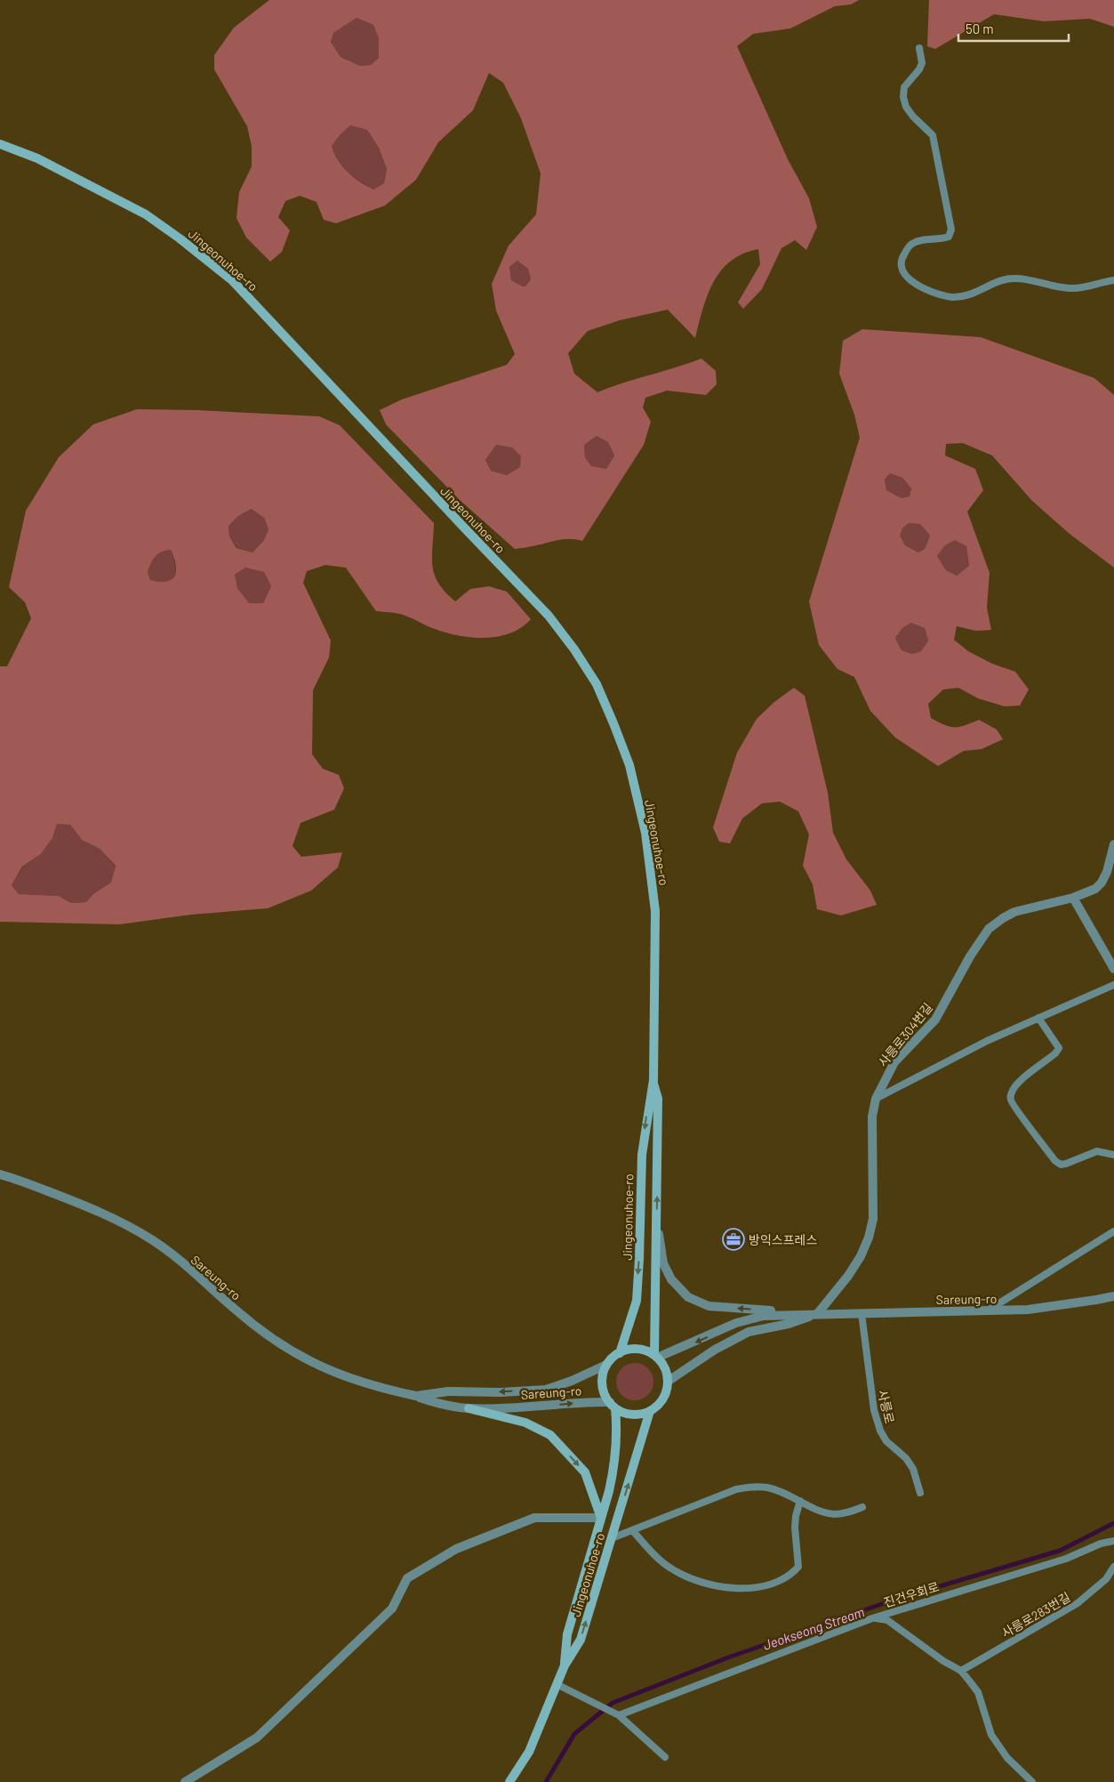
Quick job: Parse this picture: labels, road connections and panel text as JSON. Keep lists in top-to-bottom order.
{
  "streets": {
    "main road": ["Jingeonuhoe-ro"],
    "street": ["사릉로304번길", "Sareung-ro"],
    "lane": ["사릉로", "진건우회로", "사릉로283번길"]
  },
  "crossings": [
    ["Jingeonuhoe-ro", "Sareung-ro"],
    ["사릉로304번길", "Sareung-ro"],
    ["Sareung-ro", "사릉로"]
  ],
  "water": ["Jeokseong Stream"],
  "places": {
    "office": ["방익스프레스"]
  },
  "scale_bar": "50 m"
}
